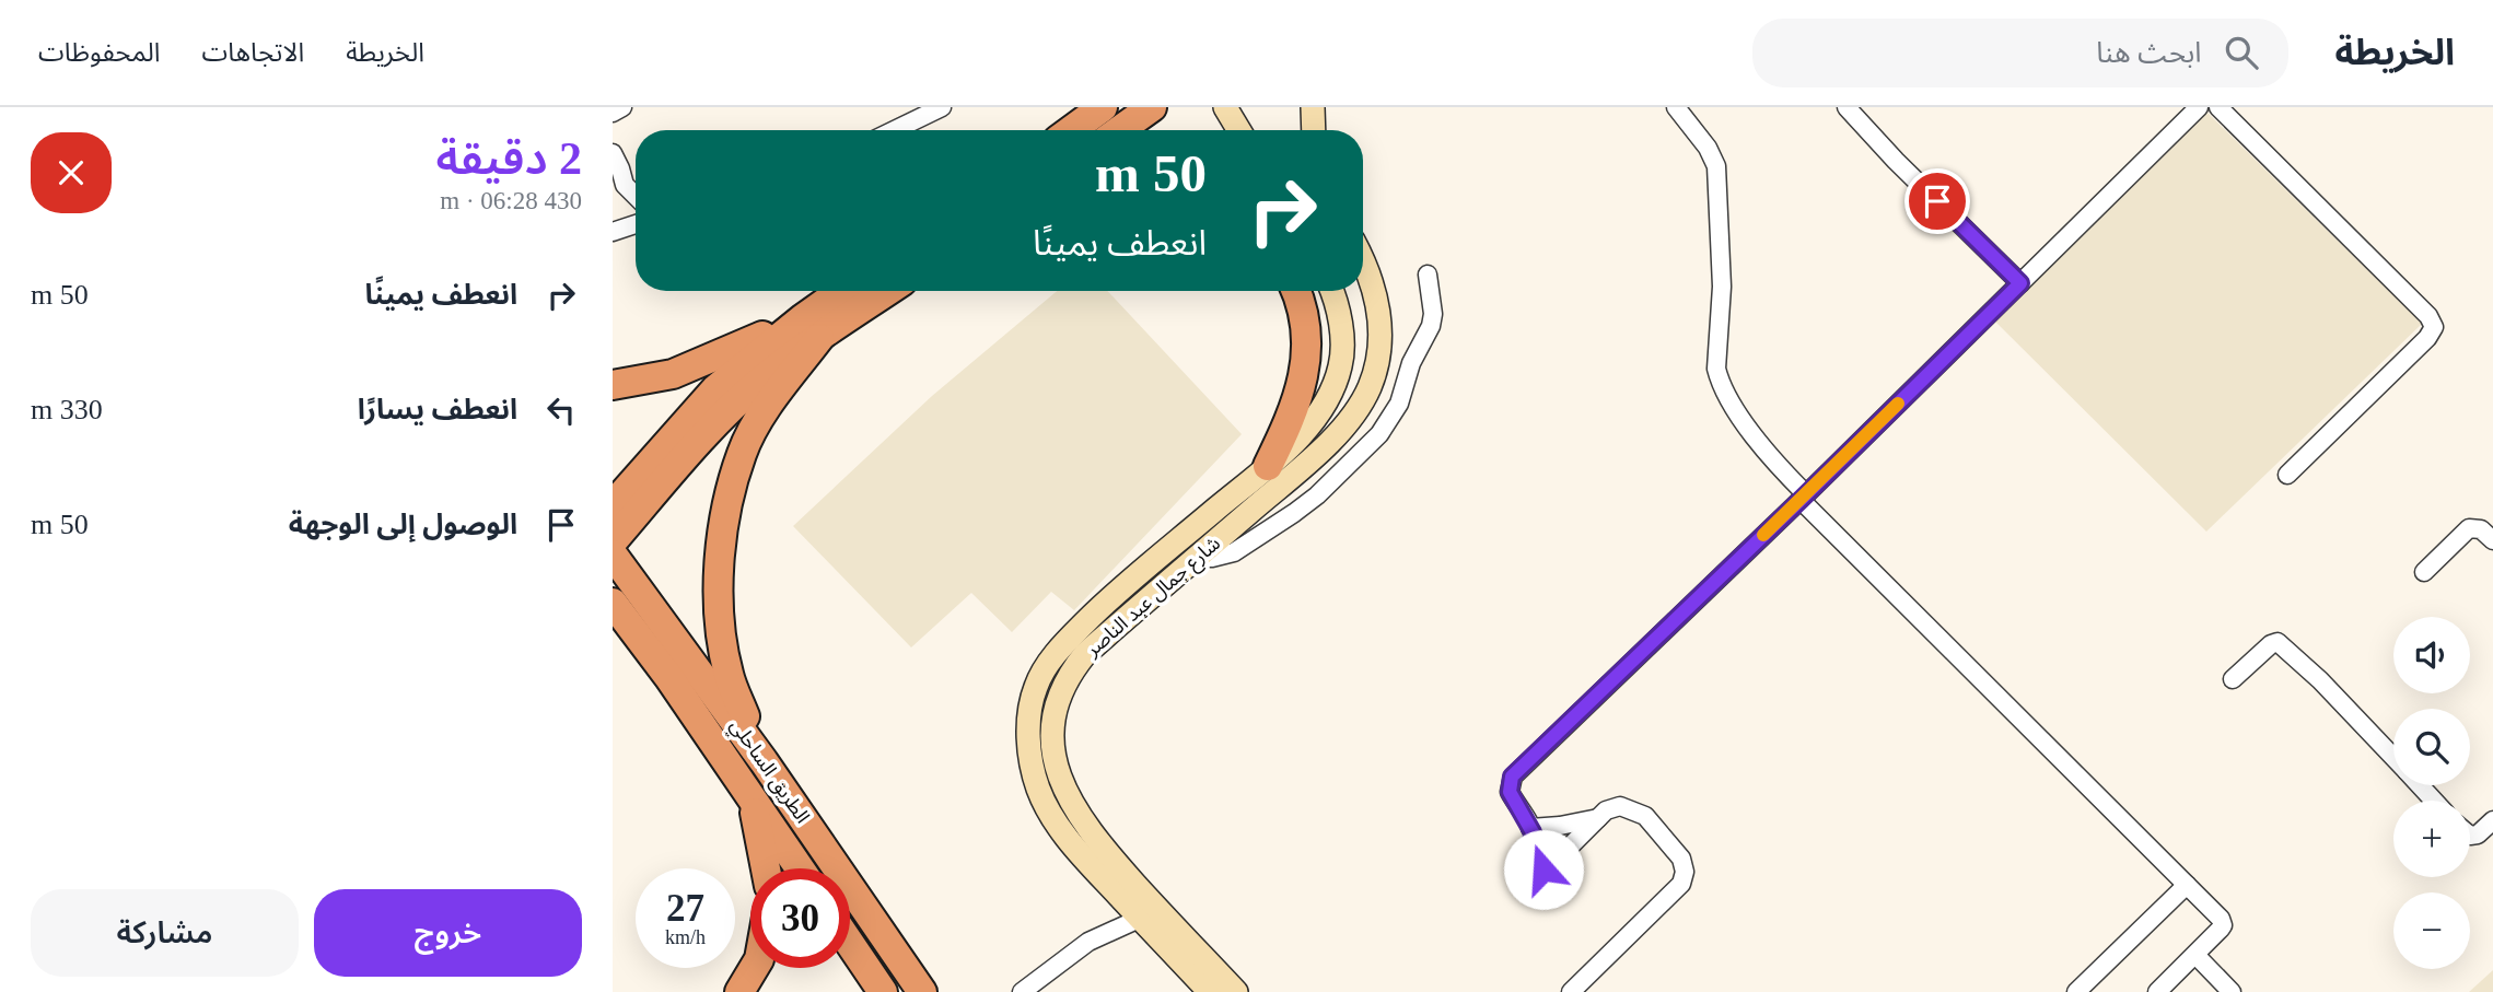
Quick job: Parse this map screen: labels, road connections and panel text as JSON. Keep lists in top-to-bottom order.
{
  "streets": {
    "highway": ["الطريق الساحلي"],
    "main road": ["شارع جمال عبد الناصر"]
  },
  "page": {
    "header": "الخريطة",
    "search": "ابحث هنا",
    "nav": ["الخريطة", "الاتجاهات", "المحفوظات"],
    "heading": ["2 دقيقة", "430 m · 06:28"],
    "turn": ["50 m", "انعطف يمينًا"],
    "list": [
      {
        "name": "انعطف يمينًا",
        "value": "50 m"
      },
      {
        "name": "انعطف يسارًا",
        "value": "330 m"
      },
      {
        "name": "الوصول إلى الوجهة",
        "value": "50 m"
      }
    ],
    "map_buttons": ["+", "−"],
    "speed": "27 km/h",
    "limit": "30",
    "buttons": ["خروج", "مشاركة"]
  }
}
